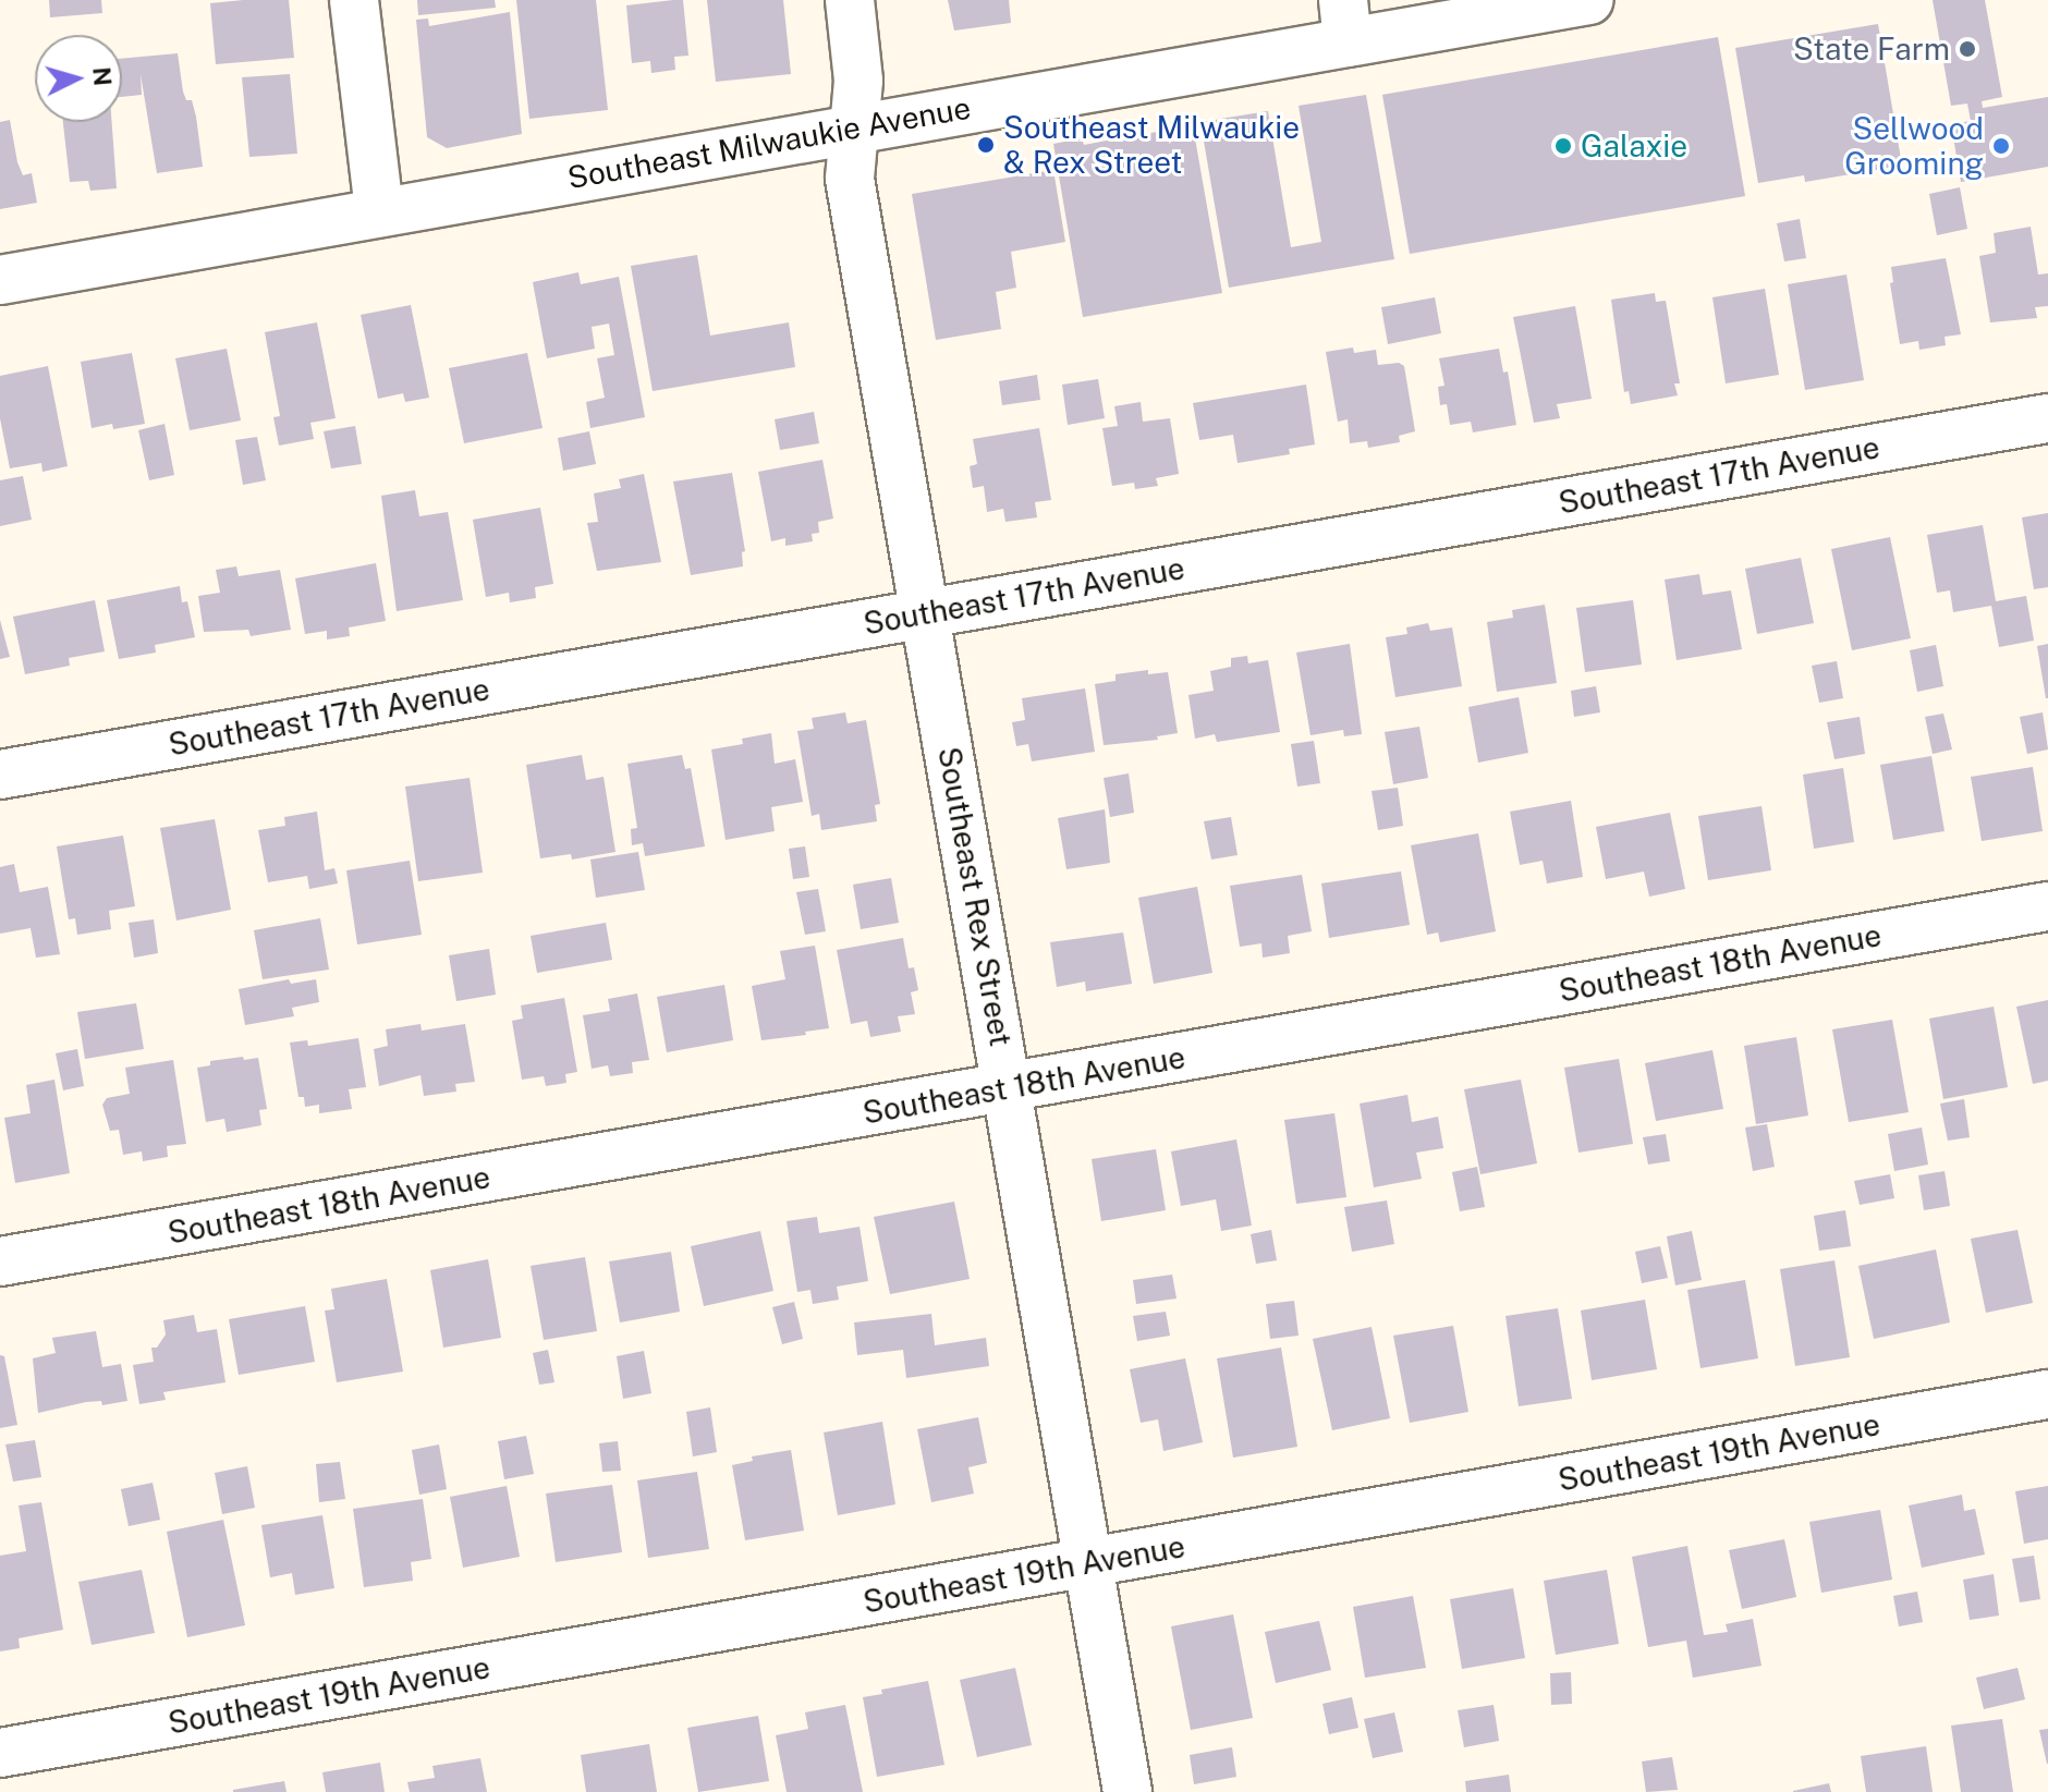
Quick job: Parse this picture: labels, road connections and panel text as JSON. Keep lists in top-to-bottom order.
{
  "streets": {
    "street": [
      "Southeast Milwaukie Avenue",
      "Southeast 17th Avenue",
      "Southeast Rex Street",
      "Southeast 18th Avenue",
      "Southeast 19th Avenue"
    ]
  },
  "crossings": [
    ["Southeast Milwaukie Avenue", "Southeast Rex Street"],
    ["Southeast 17th Avenue", "Southeast Rex Street"],
    ["Southeast Rex Street", "Southeast 18th Avenue"],
    ["Southeast Rex Street", "Southeast 19th Avenue"]
  ],
  "places": [
    "State Farm",
    "Southeast Milwaukie & Rex Street",
    "Galaxie",
    "Sellwood Grooming"
  ],
  "north": "right"
}
